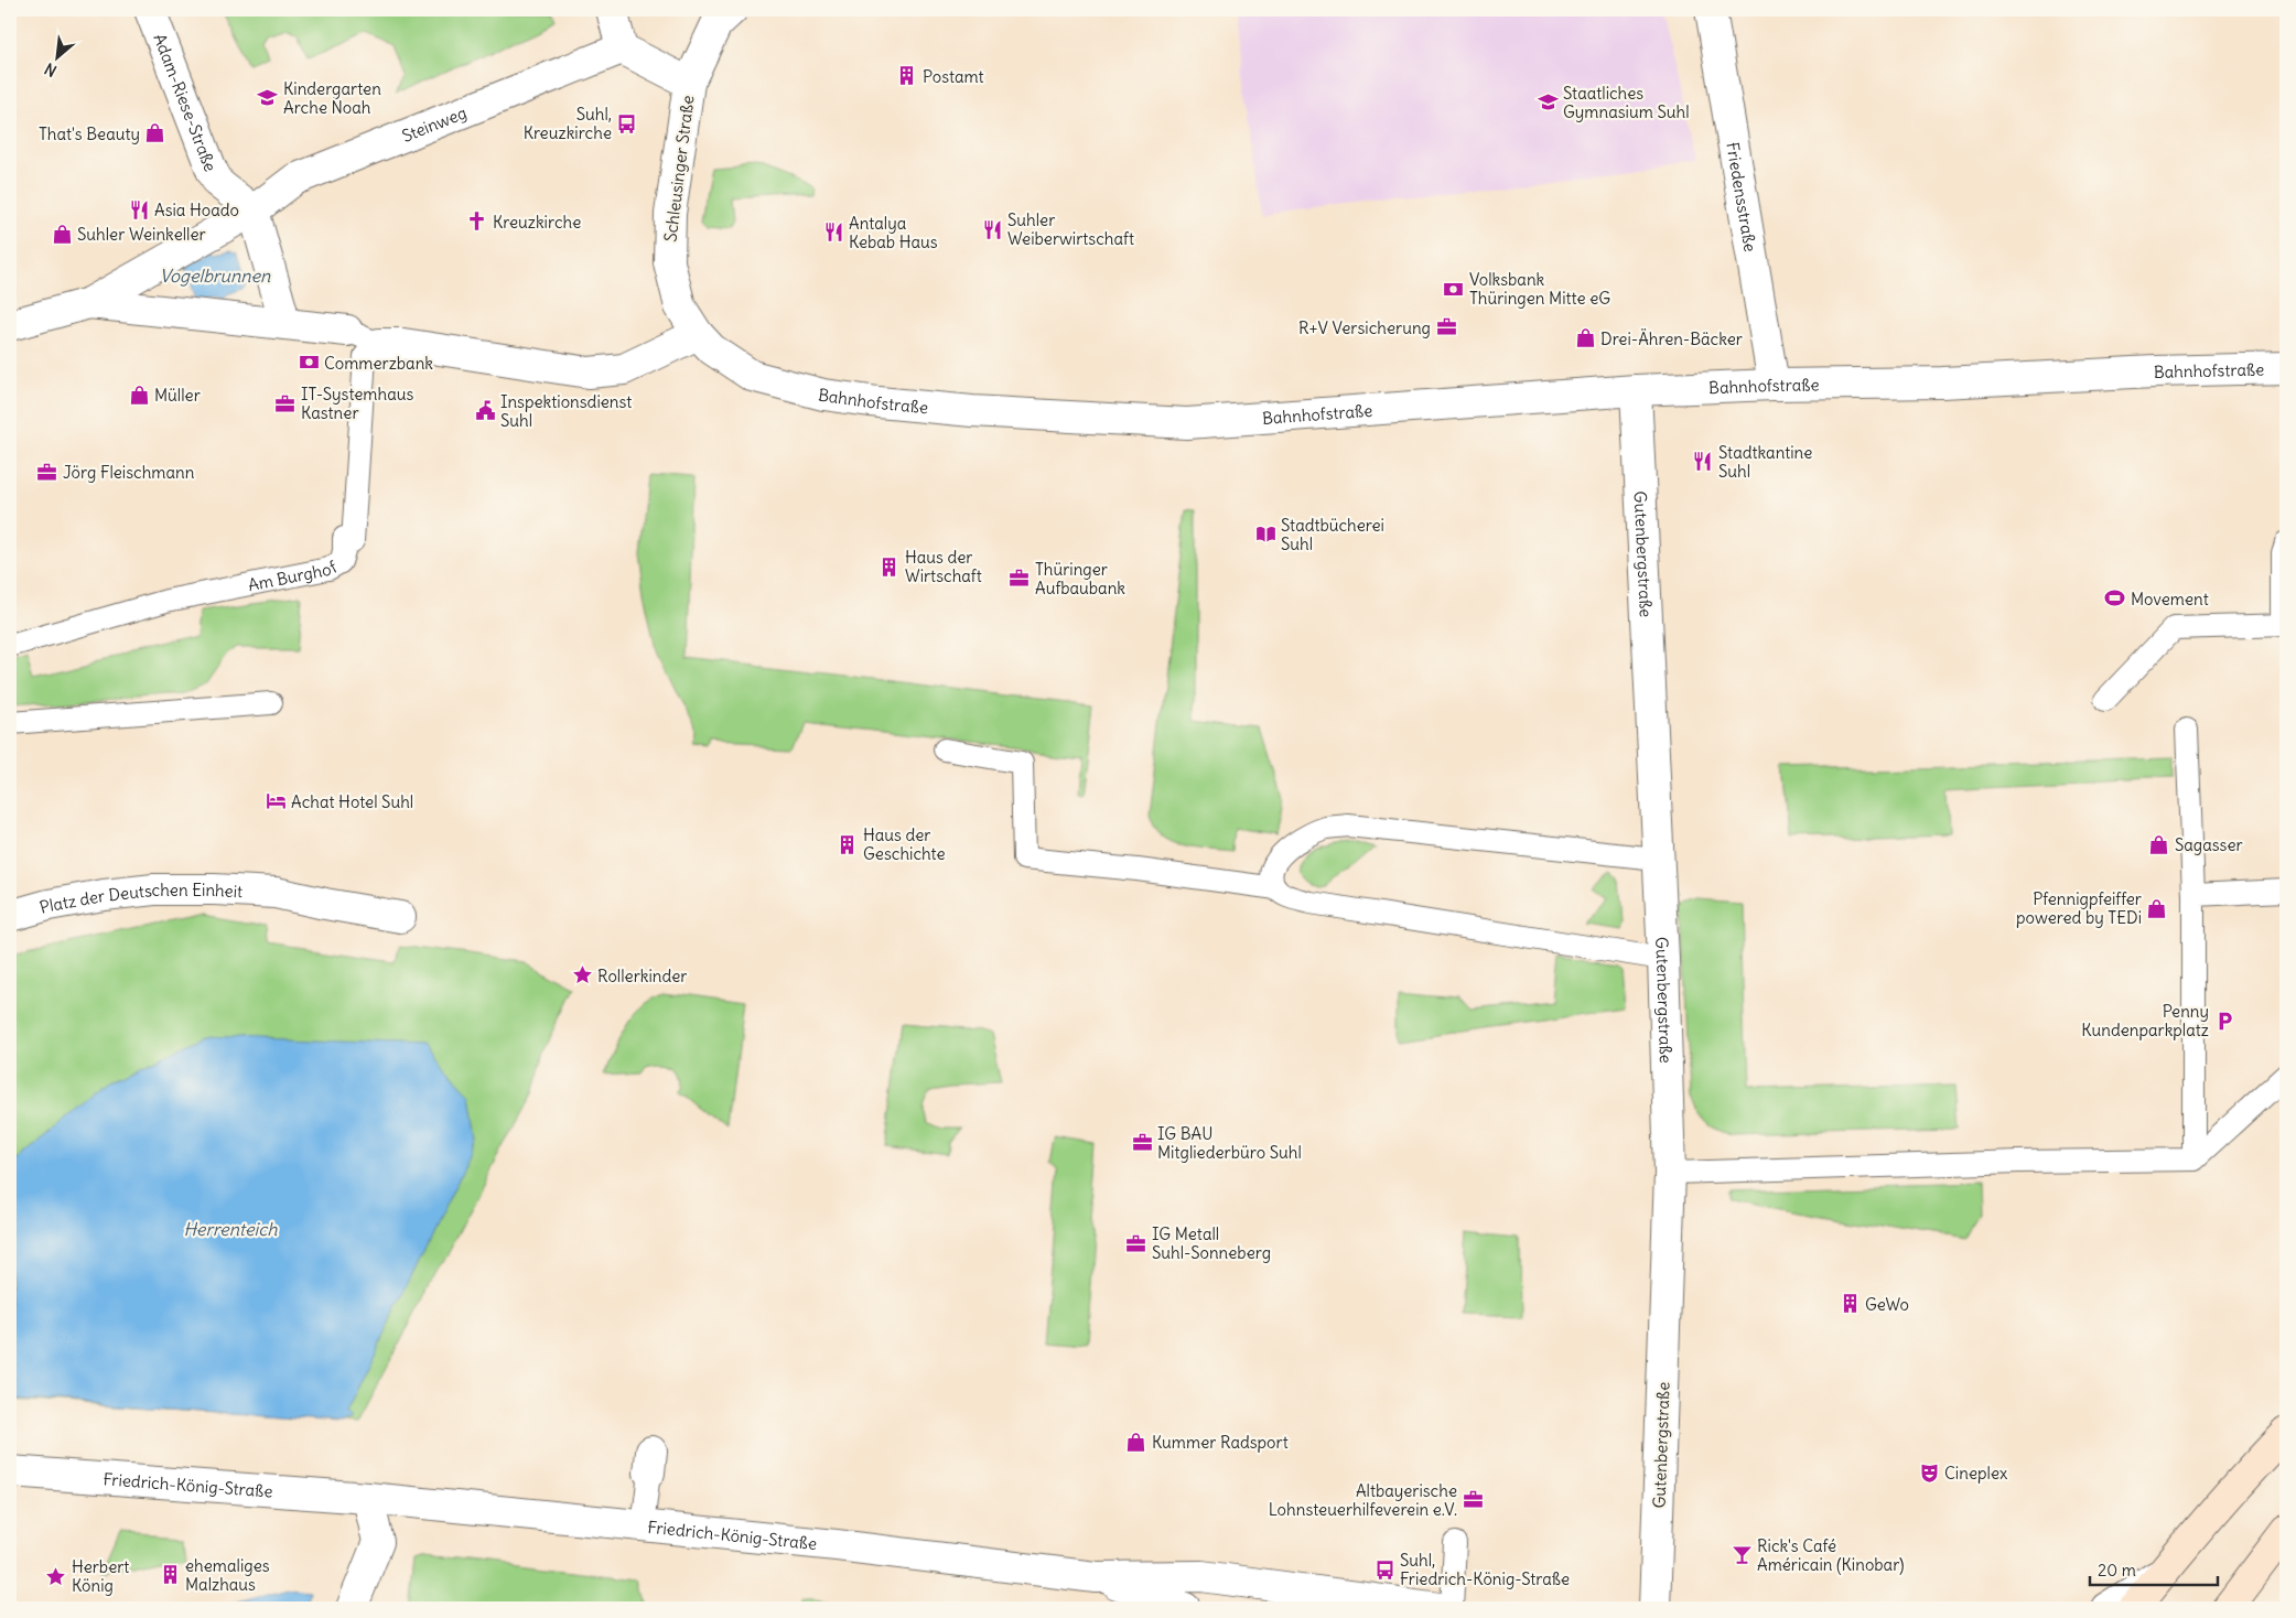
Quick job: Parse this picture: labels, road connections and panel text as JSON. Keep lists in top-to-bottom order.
{
  "streets": {
    "street": [
      "Adam-Riese-Straße",
      "Steinweg",
      "Schleusinger Straße",
      "Friedensstraße",
      "Bahnhofstraße",
      "Gutenbergstraße",
      "Platz der Deutschen Einheit",
      "Friedrich-König-Straße"
    ],
    "lane": ["Am Burghof"]
  },
  "crossings": [
    ["Adam-Riese-Straße", "Steinweg"],
    ["Steinweg", "Am Burghof"],
    ["Schleusinger Straße", "Bahnhofstraße"],
    ["Friedensstraße", "Bahnhofstraße"],
    ["Bahnhofstraße", "Gutenbergstraße"]
  ],
  "water": ["Vogelbrunnen", "Herrenteich"],
  "places": {
    "building": [
      "Postamt",
      "Haus der Wirtschaft",
      "Haus der Geschichte",
      "GeWo",
      "ehemaliges Malzhaus"
    ],
    "school or university": ["Kindergarten Arche Noah", "Staatliches Gymnasium Suhl"],
    "bus stop": ["Suhl, Kreuzkirche", "Suhl, Friedrich-König-Straße"],
    "shop": [
      "That's Beauty",
      "Suhler Weinkeller",
      "Drei-Ähren-Bäcker",
      "Müller",
      "Sagasser",
      "Pfennigpfeiffer powered by TEDi",
      "Kummer Radsport"
    ],
    "restaurant": [
      "Asia Hoado",
      "Suhler Weiberwirtschaft",
      "Antalya Kebab Haus",
      "Stadtkantine Suhl"
    ],
    "church": ["Kreuzkirche"],
    "bank": ["Volksbank Thüringen Mitte eG", "Commerzbank"],
    "office": [
      "R+V Versicherung",
      "IT-Systemhaus Kastner",
      "Jörg Fleischmann",
      "Thüringer Aufbaubank",
      "IG BAU Mitgliederbüro Suhl",
      "IG Metall Suhl-Sonneberg",
      "Altbayerische Lohnsteuerhilfeverein e.V."
    ],
    "public building": ["Inspektionsdienst Suhl"],
    "library": ["Stadtbücherei Suhl"],
    "sports": ["Movement"],
    "hotel": ["Achat Hotel Suhl"],
    "place": ["Rollerkinder", "Herbert König"],
    "parking": ["Penny Kundenparkplatz"],
    "theatre": ["Cineplex"],
    "bar": ["Rick's Café Américain (Kinobar)"]
  },
  "scale_bar": "20 m",
  "north": "bottom left"
}
